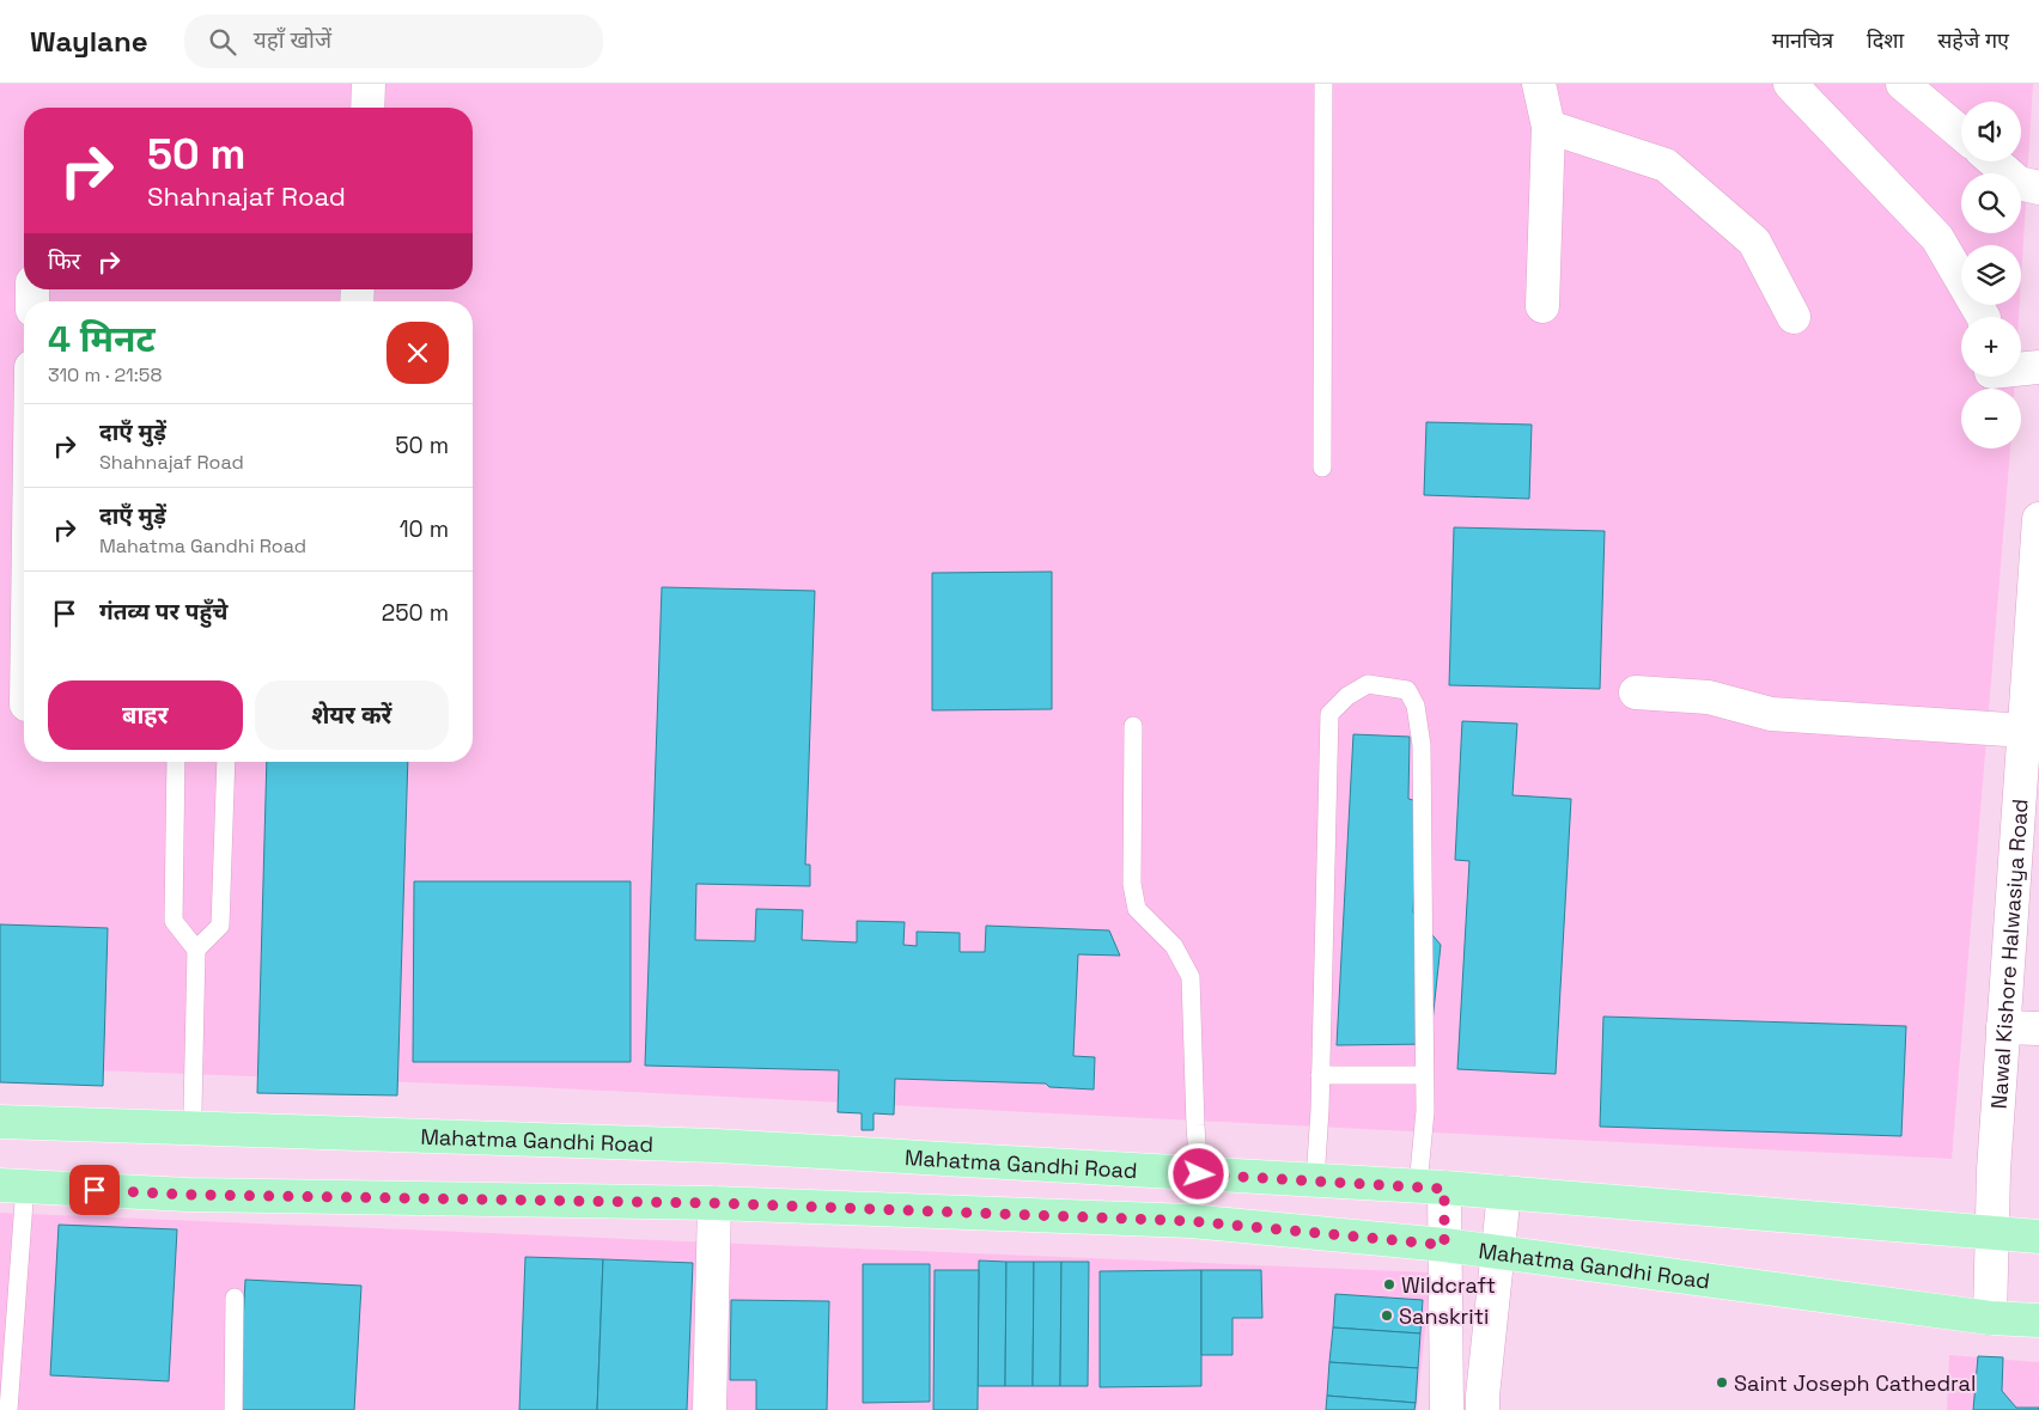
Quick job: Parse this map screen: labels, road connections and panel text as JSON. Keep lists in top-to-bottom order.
{
  "streets": {
    "main road": ["Mahatma Gandhi Road"],
    "street": ["Nawal Kishore Halwasiya Road"]
  },
  "crossings": [
    ["Nawal Kishore Halwasiya Road", "Mahatma Gandhi Road"]
  ],
  "places": ["Wildcraft", "Sanskriti", "Saint Joseph Cathedral"],
  "page": {
    "header": "Waylane",
    "search": "यहाँ खोजें",
    "nav": ["मानचित्र", "दिशा", "सहेजे गए"],
    "map_buttons": ["+", "−"],
    "turn": ["50 m", "Shahnajaf Road"],
    "then": "फिर",
    "heading": ["4 मिनट", "310 m · 21:58"],
    "list": [
      {
        "name": "दाएँ मुड़ें",
        "note": "Shahnajaf Road",
        "value": "50 m"
      },
      {
        "name": "दाएँ मुड़ें",
        "note": "Mahatma Gandhi Road",
        "value": "10 m"
      },
      {
        "name": "गंतव्य पर पहुँचे",
        "value": "250 m"
      }
    ],
    "buttons": ["बाहर", "शेयर करें"]
  }
}
